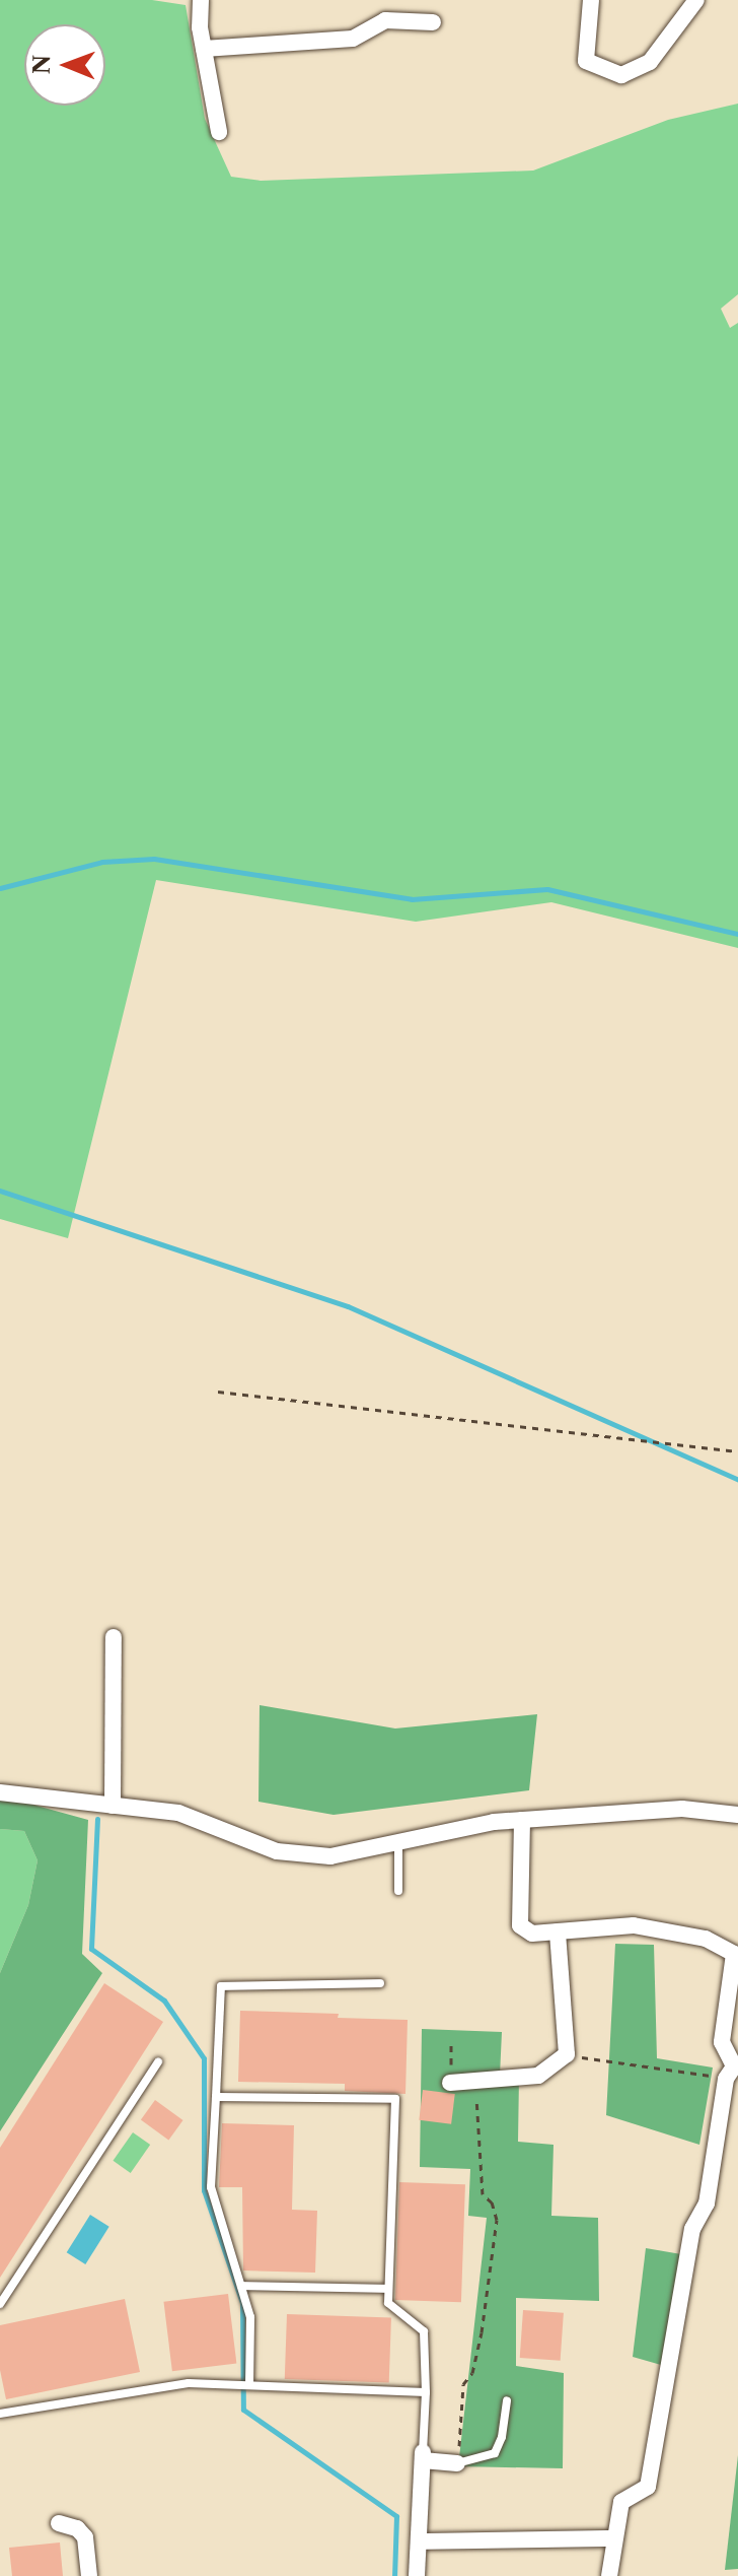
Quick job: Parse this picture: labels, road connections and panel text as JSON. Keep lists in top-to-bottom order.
{
  "north": "left"
}
